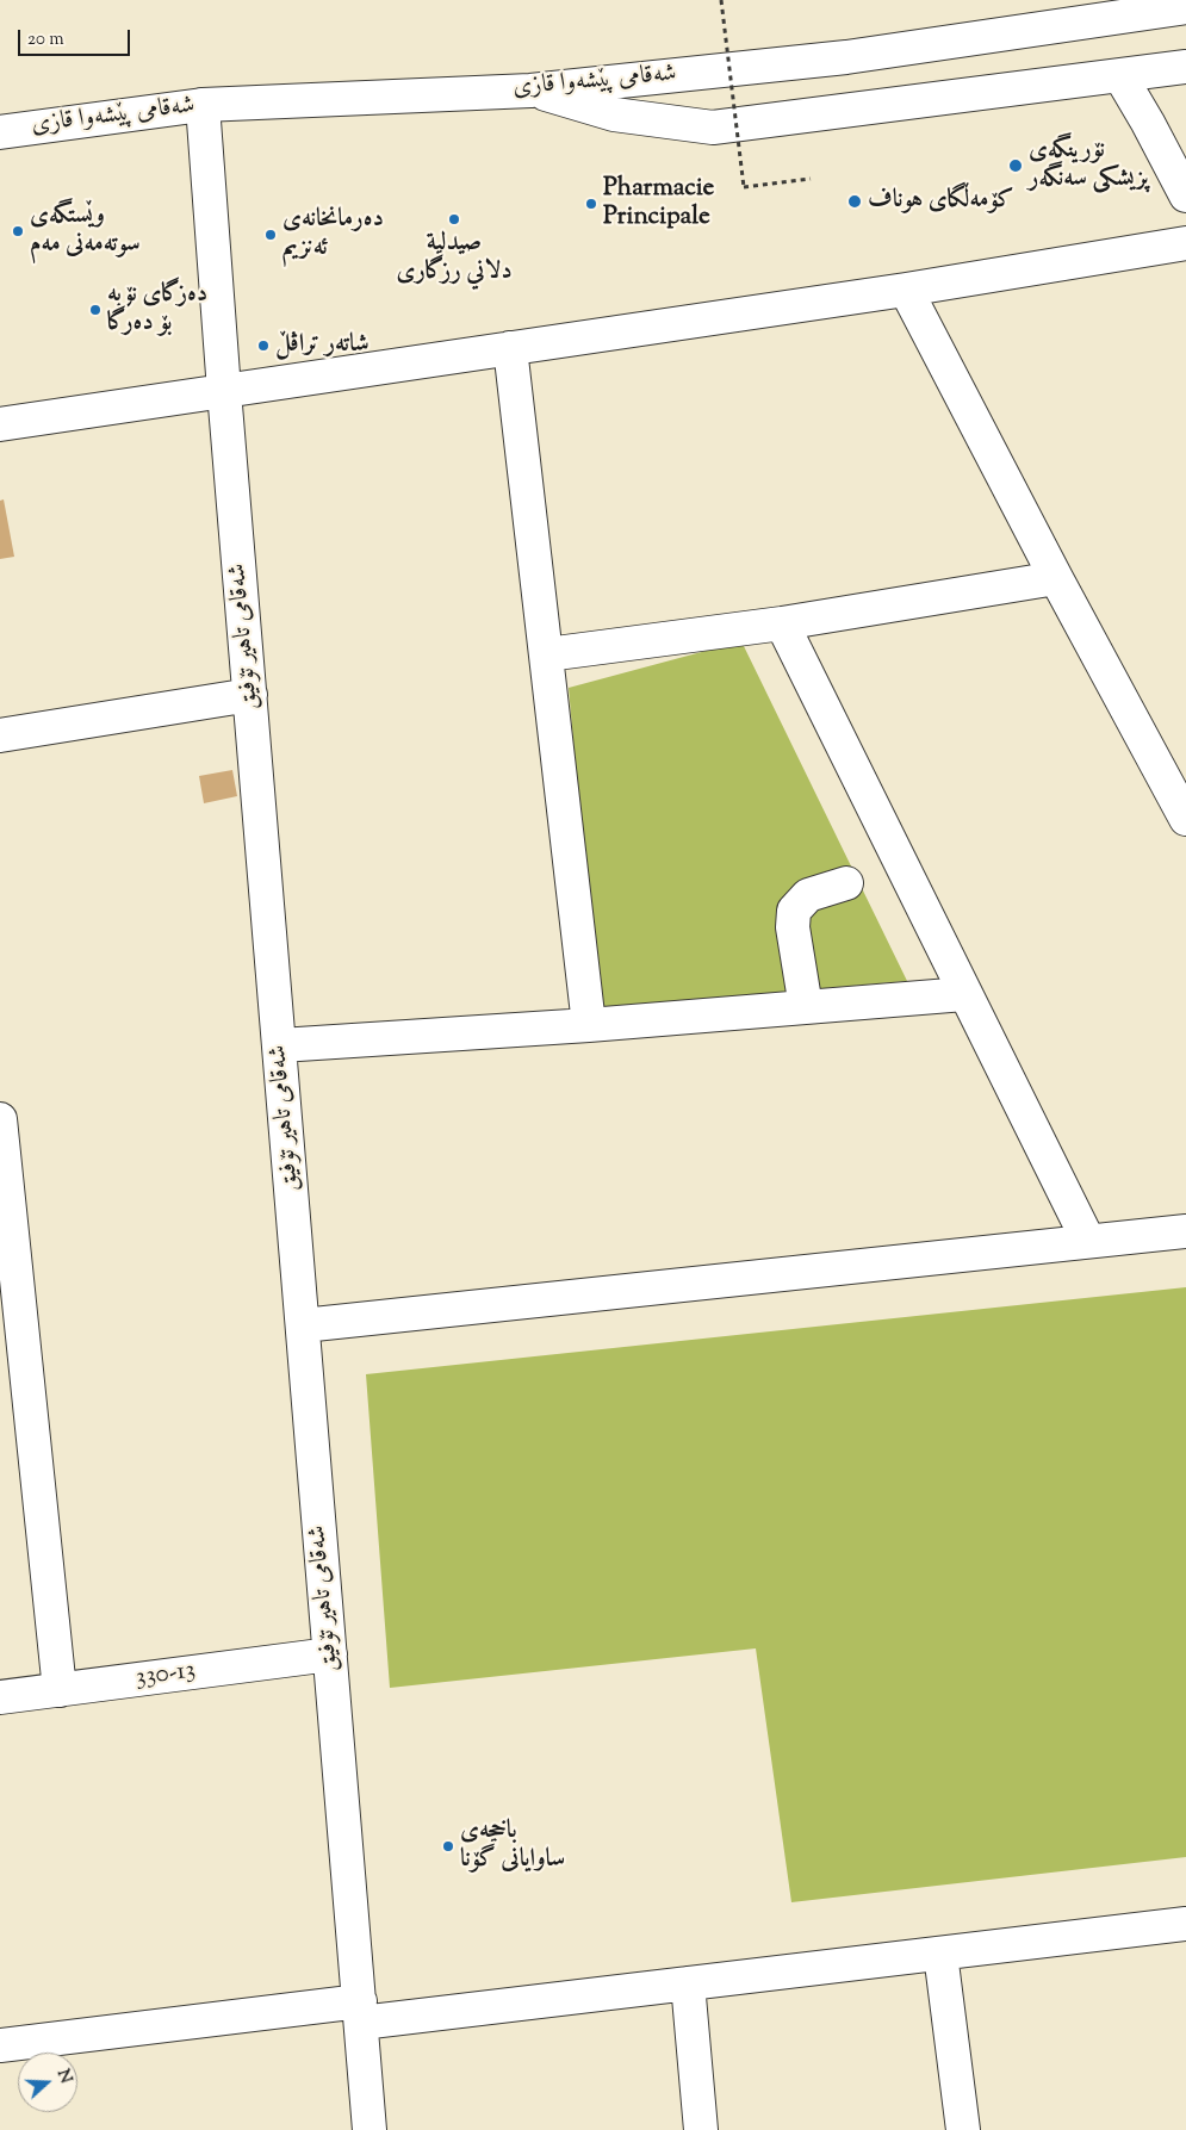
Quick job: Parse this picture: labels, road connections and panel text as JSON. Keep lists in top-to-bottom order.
{
  "streets": {
    "main road": ["شەقامی پێشەوا قازی", "شەقامی تاهیر تۆفیق", "330-13"]
  },
  "crossings": [
    ["شەقامی پێشەوا قازی", "شەقامی تاهیر تۆفیق"],
    ["شەقامی تاهیر تۆفیق", "330-13"]
  ],
  "places": [
    "نۆرینگەی پزیشکی سەنگەر",
    "کۆمەڵگای هوناف",
    "Pharmacie Principale",
    "صيدلية دلاني رزگاری",
    "وێستگەی سوتەمەنی مەم",
    "دەرمانخانەی ئەنزیم",
    "دەزگای نۆبە بۆ دەرگا",
    "شاتەر تراڤڵ",
    "باخچەی ساوایانی گۆنا"
  ],
  "scale_bar": "20 m",
  "north": "right"
}
